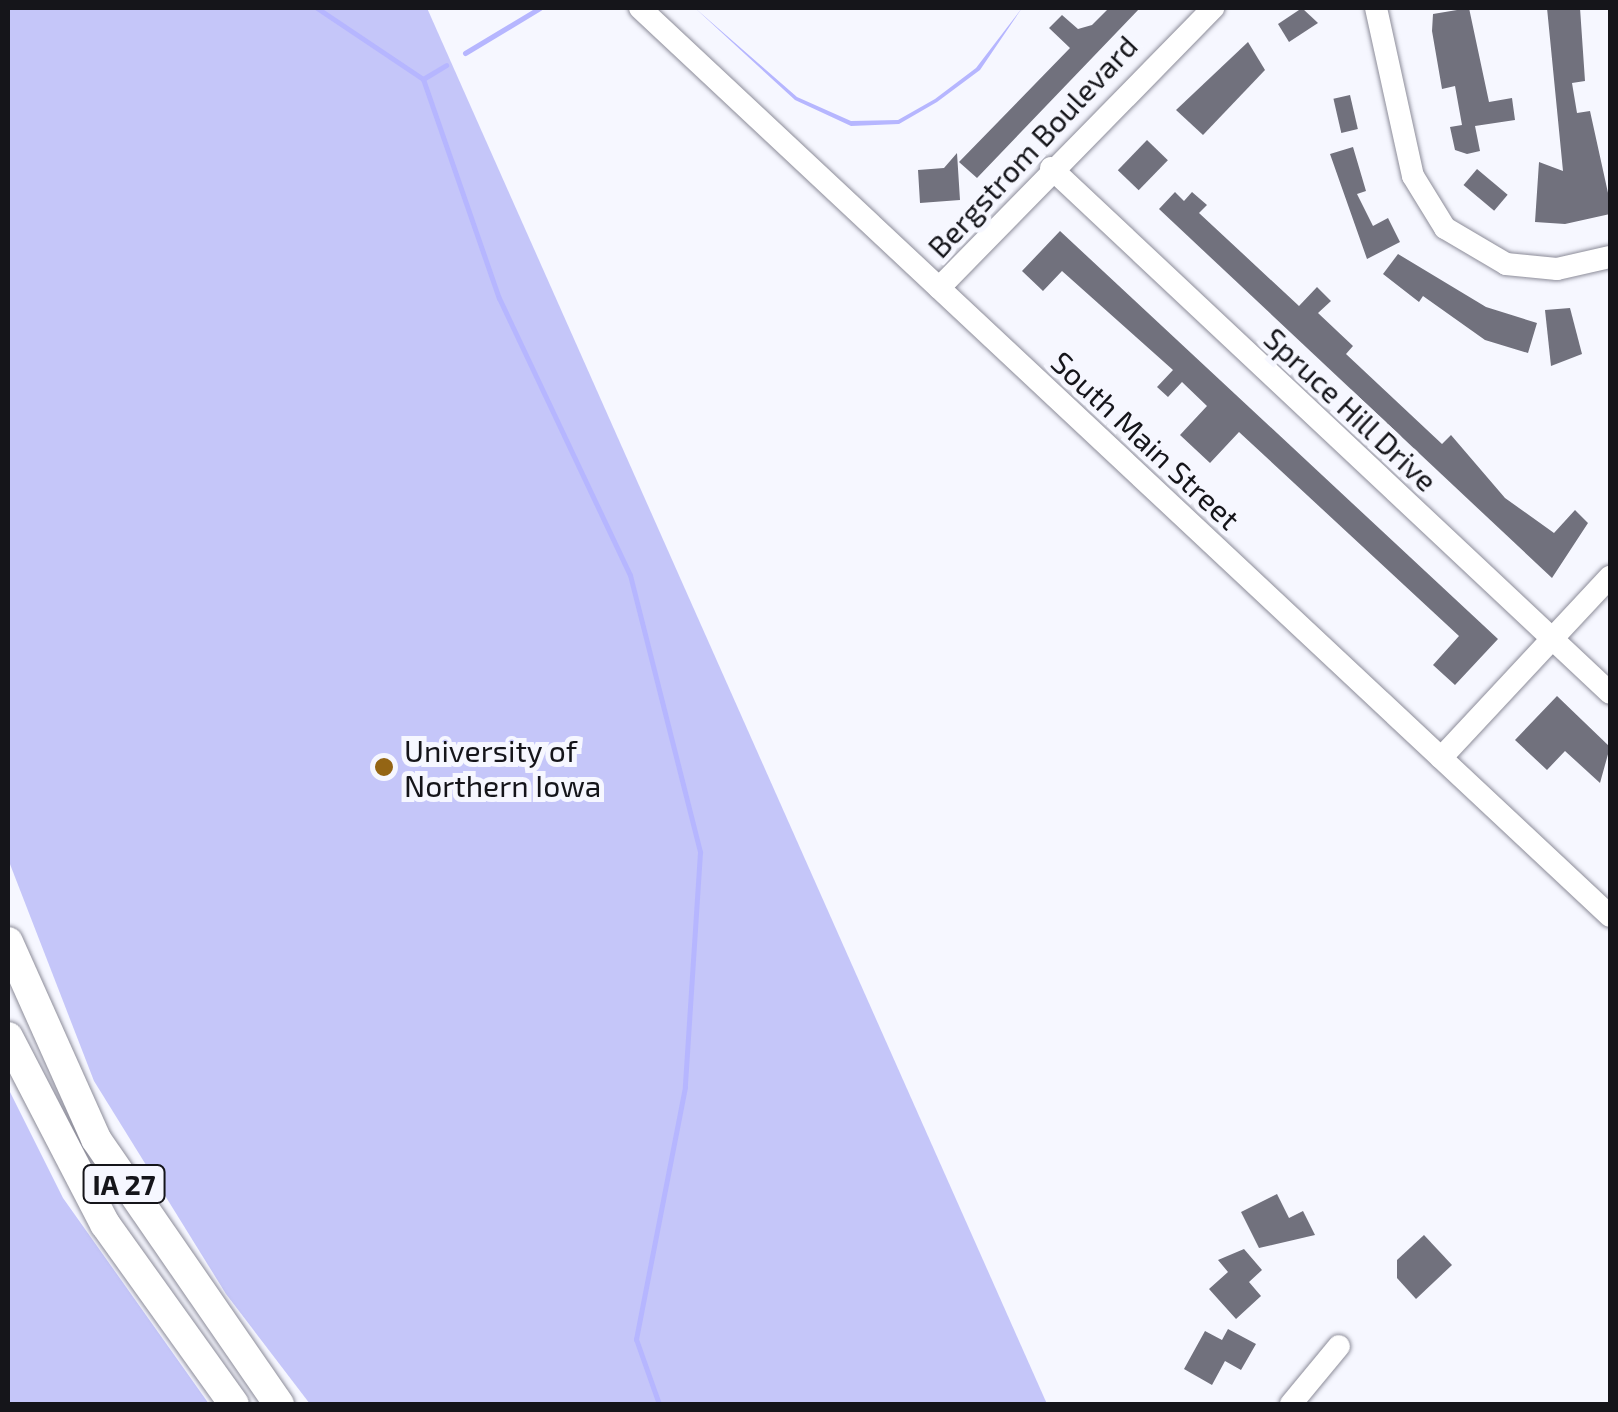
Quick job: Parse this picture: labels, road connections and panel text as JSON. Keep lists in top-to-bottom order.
{
  "streets": {
    "highway": ["IA 27"],
    "street": ["Bergstrom Boulevard", "Spruce Hill Drive", "South Main Street"]
  },
  "crossings": [
    ["Bergstrom Boulevard", "Spruce Hill Drive"],
    ["Bergstrom Boulevard", "South Main Street"]
  ],
  "places": ["University of Northern Iowa"]
}
